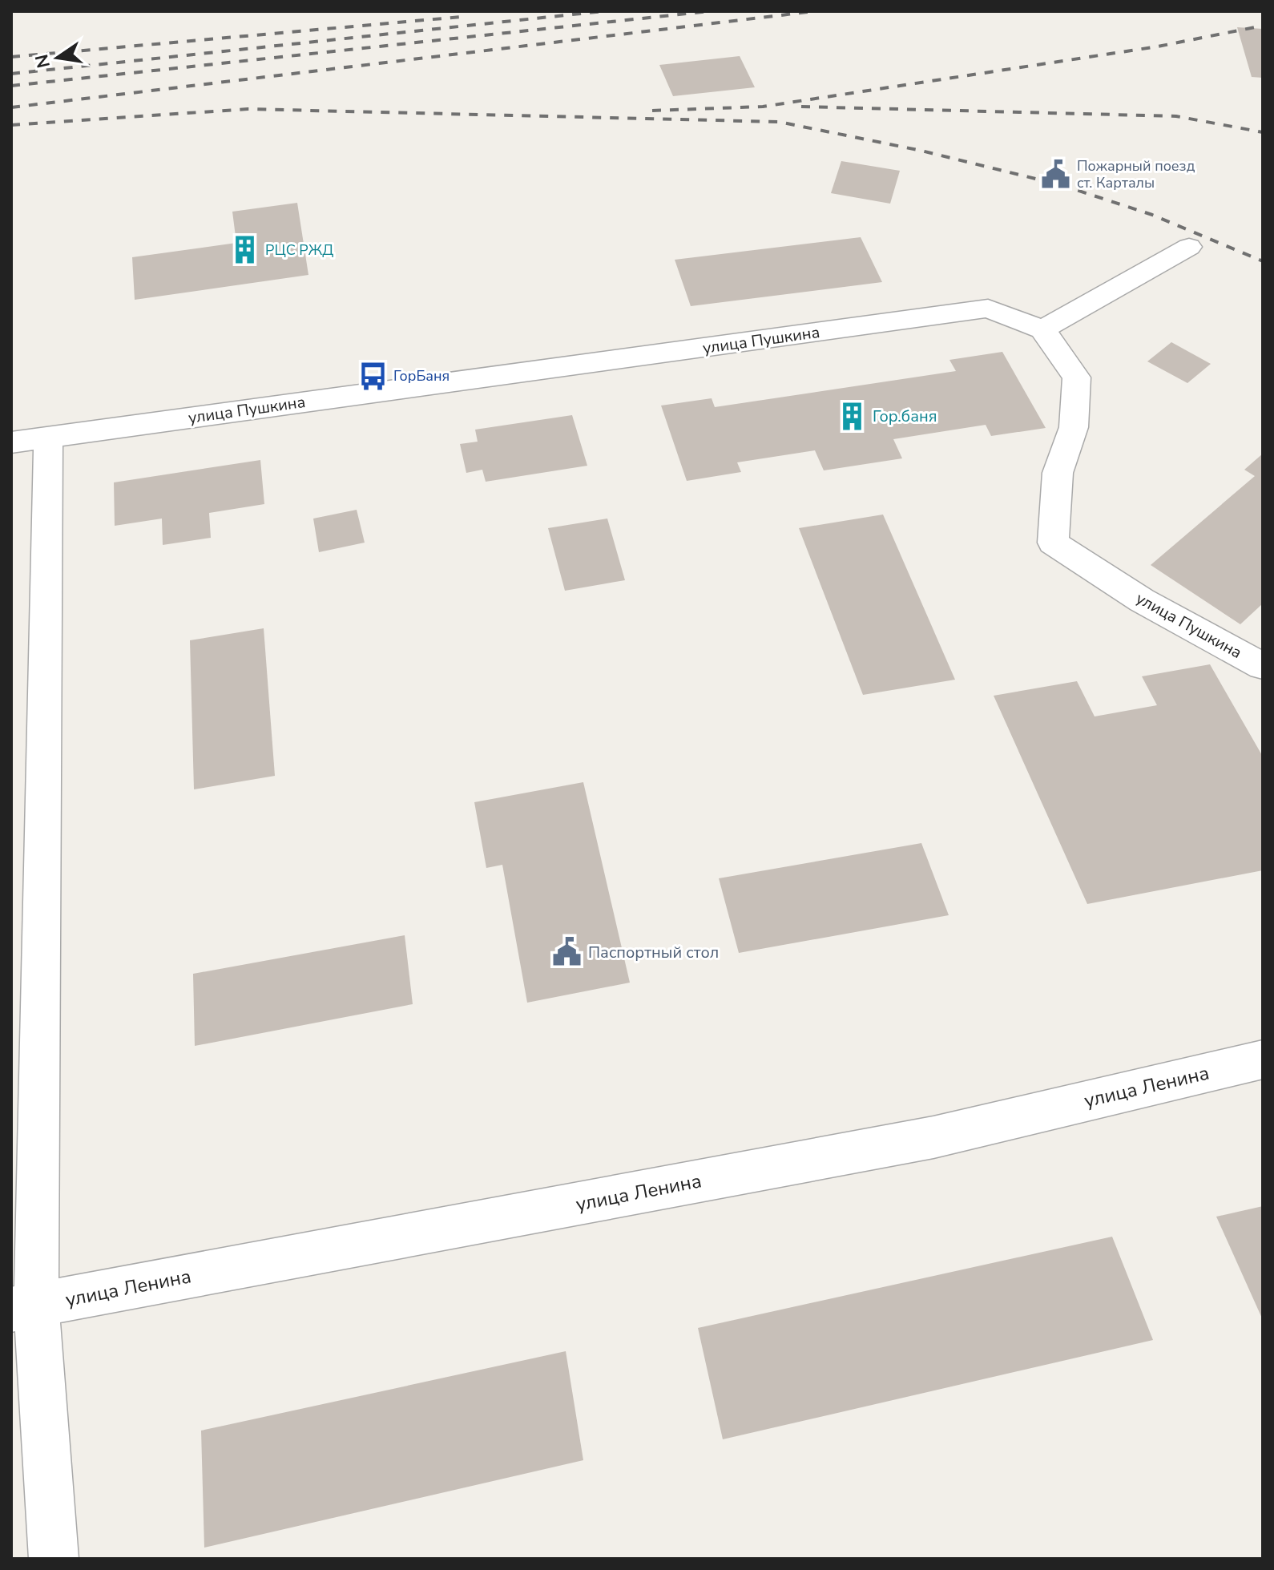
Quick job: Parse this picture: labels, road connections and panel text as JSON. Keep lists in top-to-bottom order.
{
  "streets": {
    "street": ["улица Пушкина", "улица Ленина"]
  },
  "places": {
    "public building": ["Пожарный поезд ст. Карталы", "Паспортный стол"],
    "building": ["РЦС РЖД", "Гор.баня"],
    "bus stop": ["ГорБаня"]
  },
  "north": "left"
}
